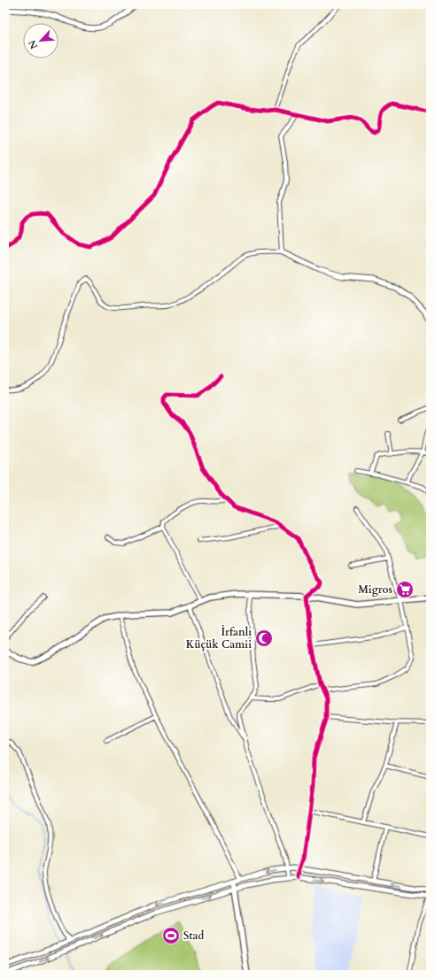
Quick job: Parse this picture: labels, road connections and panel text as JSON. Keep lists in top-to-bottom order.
{
  "places": {
    "supermarket": ["Migros"],
    "mosque": ["İrfanlı Küçük Camii"],
    "sports": ["Stad"]
  },
  "north": "bottom left"
}
